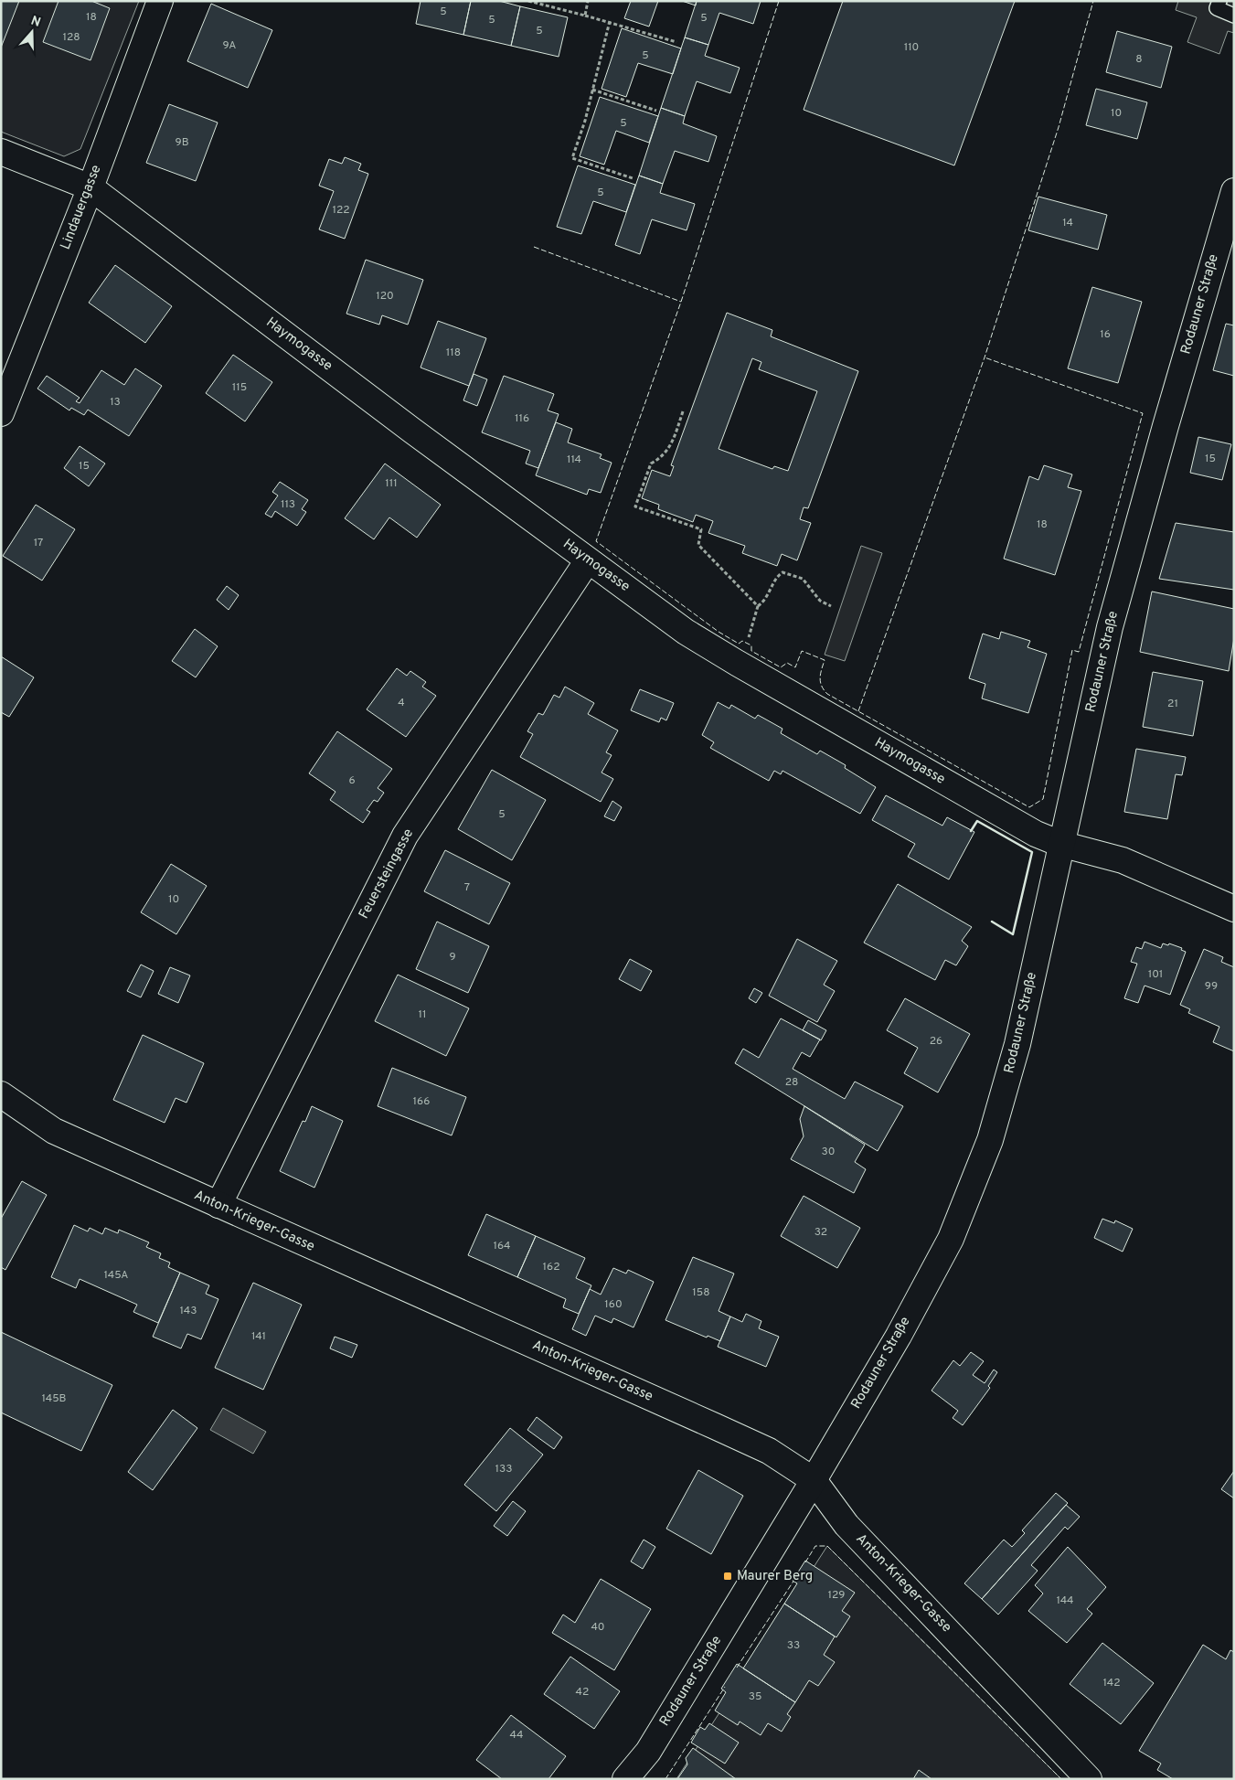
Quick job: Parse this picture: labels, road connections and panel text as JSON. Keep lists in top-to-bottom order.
{
  "streets": {
    "street": [
      "Lindauergasse",
      "Rodauner Straße",
      "Haymogasse",
      "Feuersteingasse",
      "Anton-Krieger-Gasse"
    ]
  },
  "crossings": [
    ["Lindauergasse", "Haymogasse"],
    ["Rodauner Straße", "Haymogasse"],
    ["Rodauner Straße", "Anton-Krieger-Gasse"],
    ["Haymogasse", "Feuersteingasse"],
    ["Feuersteingasse", "Anton-Krieger-Gasse"]
  ],
  "places": {
    "transit": ["Maurer Berg"]
  },
  "house_numbers": [
    "5",
    "18",
    "5",
    "5",
    "5",
    "128",
    "9A",
    "110",
    "5",
    "8",
    "10",
    "5",
    "9B",
    "5",
    "122",
    "14",
    "120",
    "16",
    "118",
    "115",
    "13",
    "116",
    "15",
    "114",
    "15",
    "111",
    "113",
    "18",
    "17",
    "4",
    "21",
    "6",
    "5",
    "7",
    "10",
    "9",
    "101",
    "99",
    "11",
    "26",
    "28",
    "166",
    "30",
    "32",
    "164",
    "162",
    "145A",
    "158",
    "160",
    "143",
    "141",
    "145B",
    "133",
    "129",
    "144",
    "40",
    "33",
    "142",
    "42",
    "35",
    "44"
  ],
  "north": "top"
}
